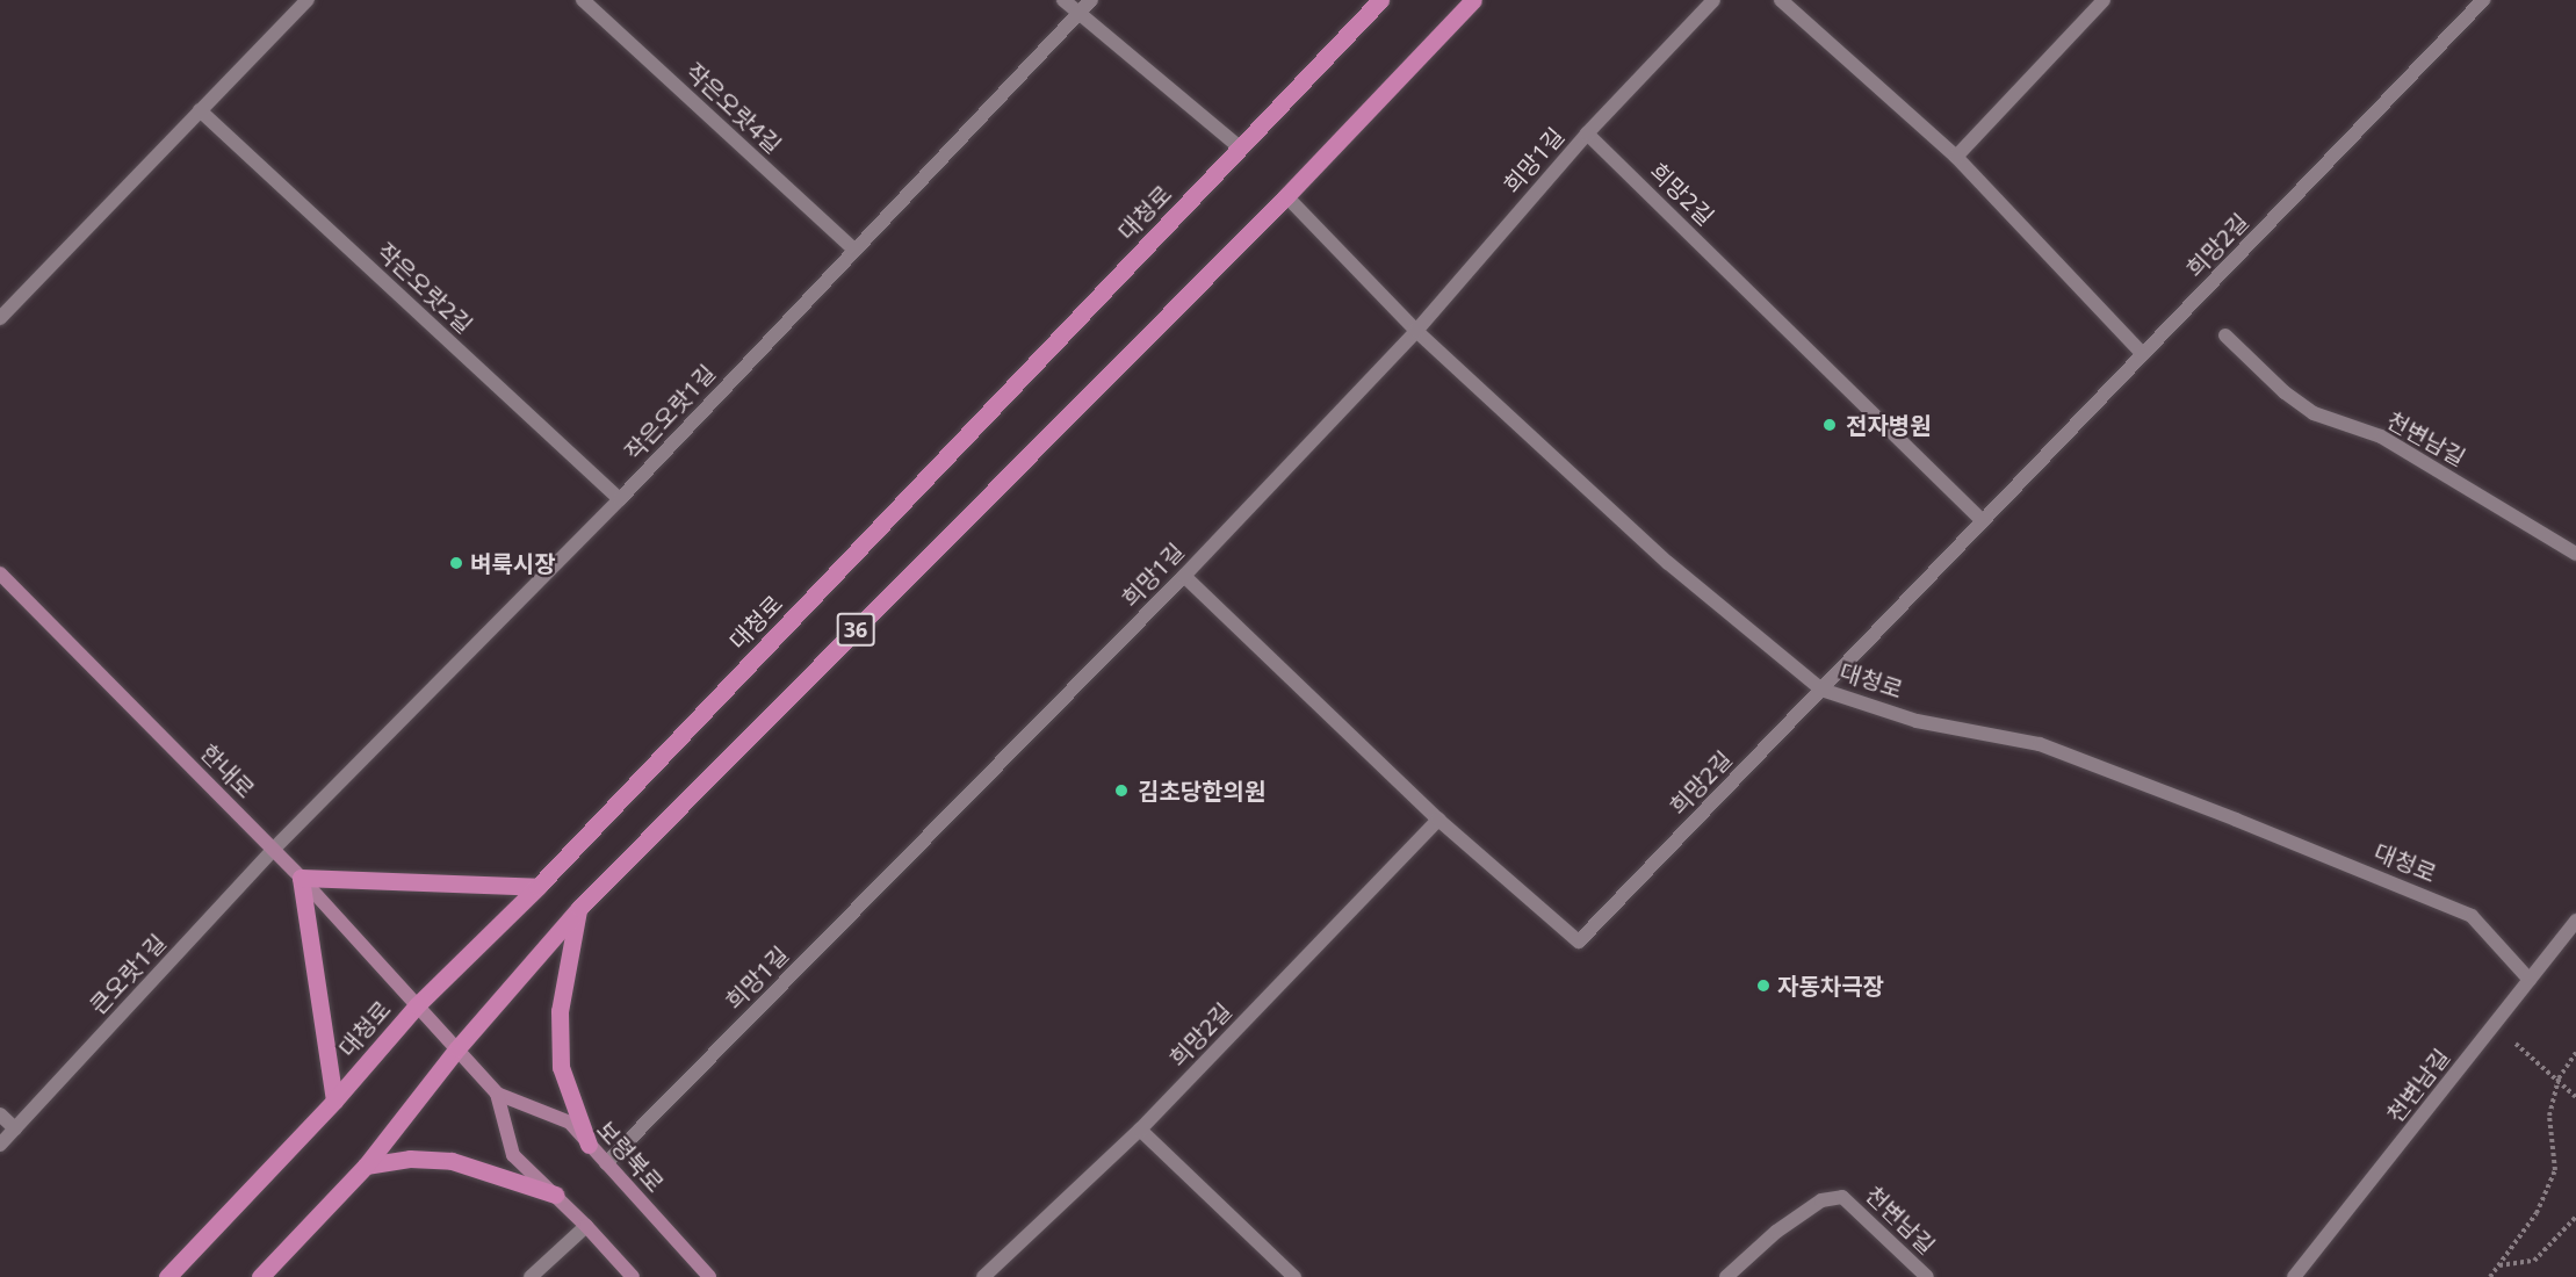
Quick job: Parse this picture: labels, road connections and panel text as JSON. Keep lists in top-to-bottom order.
{
  "streets": {
    "main road": [
      "대청로",
      "36",
      "한내로",
      "보령북로"
    ],
    "street": [
      "작은오랏4길",
      "희망1길",
      "희망2길",
      "작은오랏2길",
      "작은오랏1길",
      "천변남길",
      "큰오랏1길"
    ]
  },
  "crossings": [
    ["작은오랏4길", "작은오랏1길"],
    ["희망1길", "희망2길"],
    ["희망1길", "대청로"],
    ["희망1길", "보령북로"],
    ["희망2길", "대청로"],
    ["대청로", "천변남길"],
    ["대청로", "36"],
    ["대청로", "한내로"],
    ["대청로", "보령북로"],
    ["작은오랏2길", "작은오랏1길"],
    ["작은오랏1길", "한내로"],
    ["작은오랏1길", "큰오랏1길"],
    ["36", "보령북로"],
    ["한내로", "큰오랏1길"],
    ["한내로", "보령북로"]
  ],
  "places": [
    "전자병원",
    "벼룩시장",
    "김초당한의원",
    "자동차극장"
  ]
}
